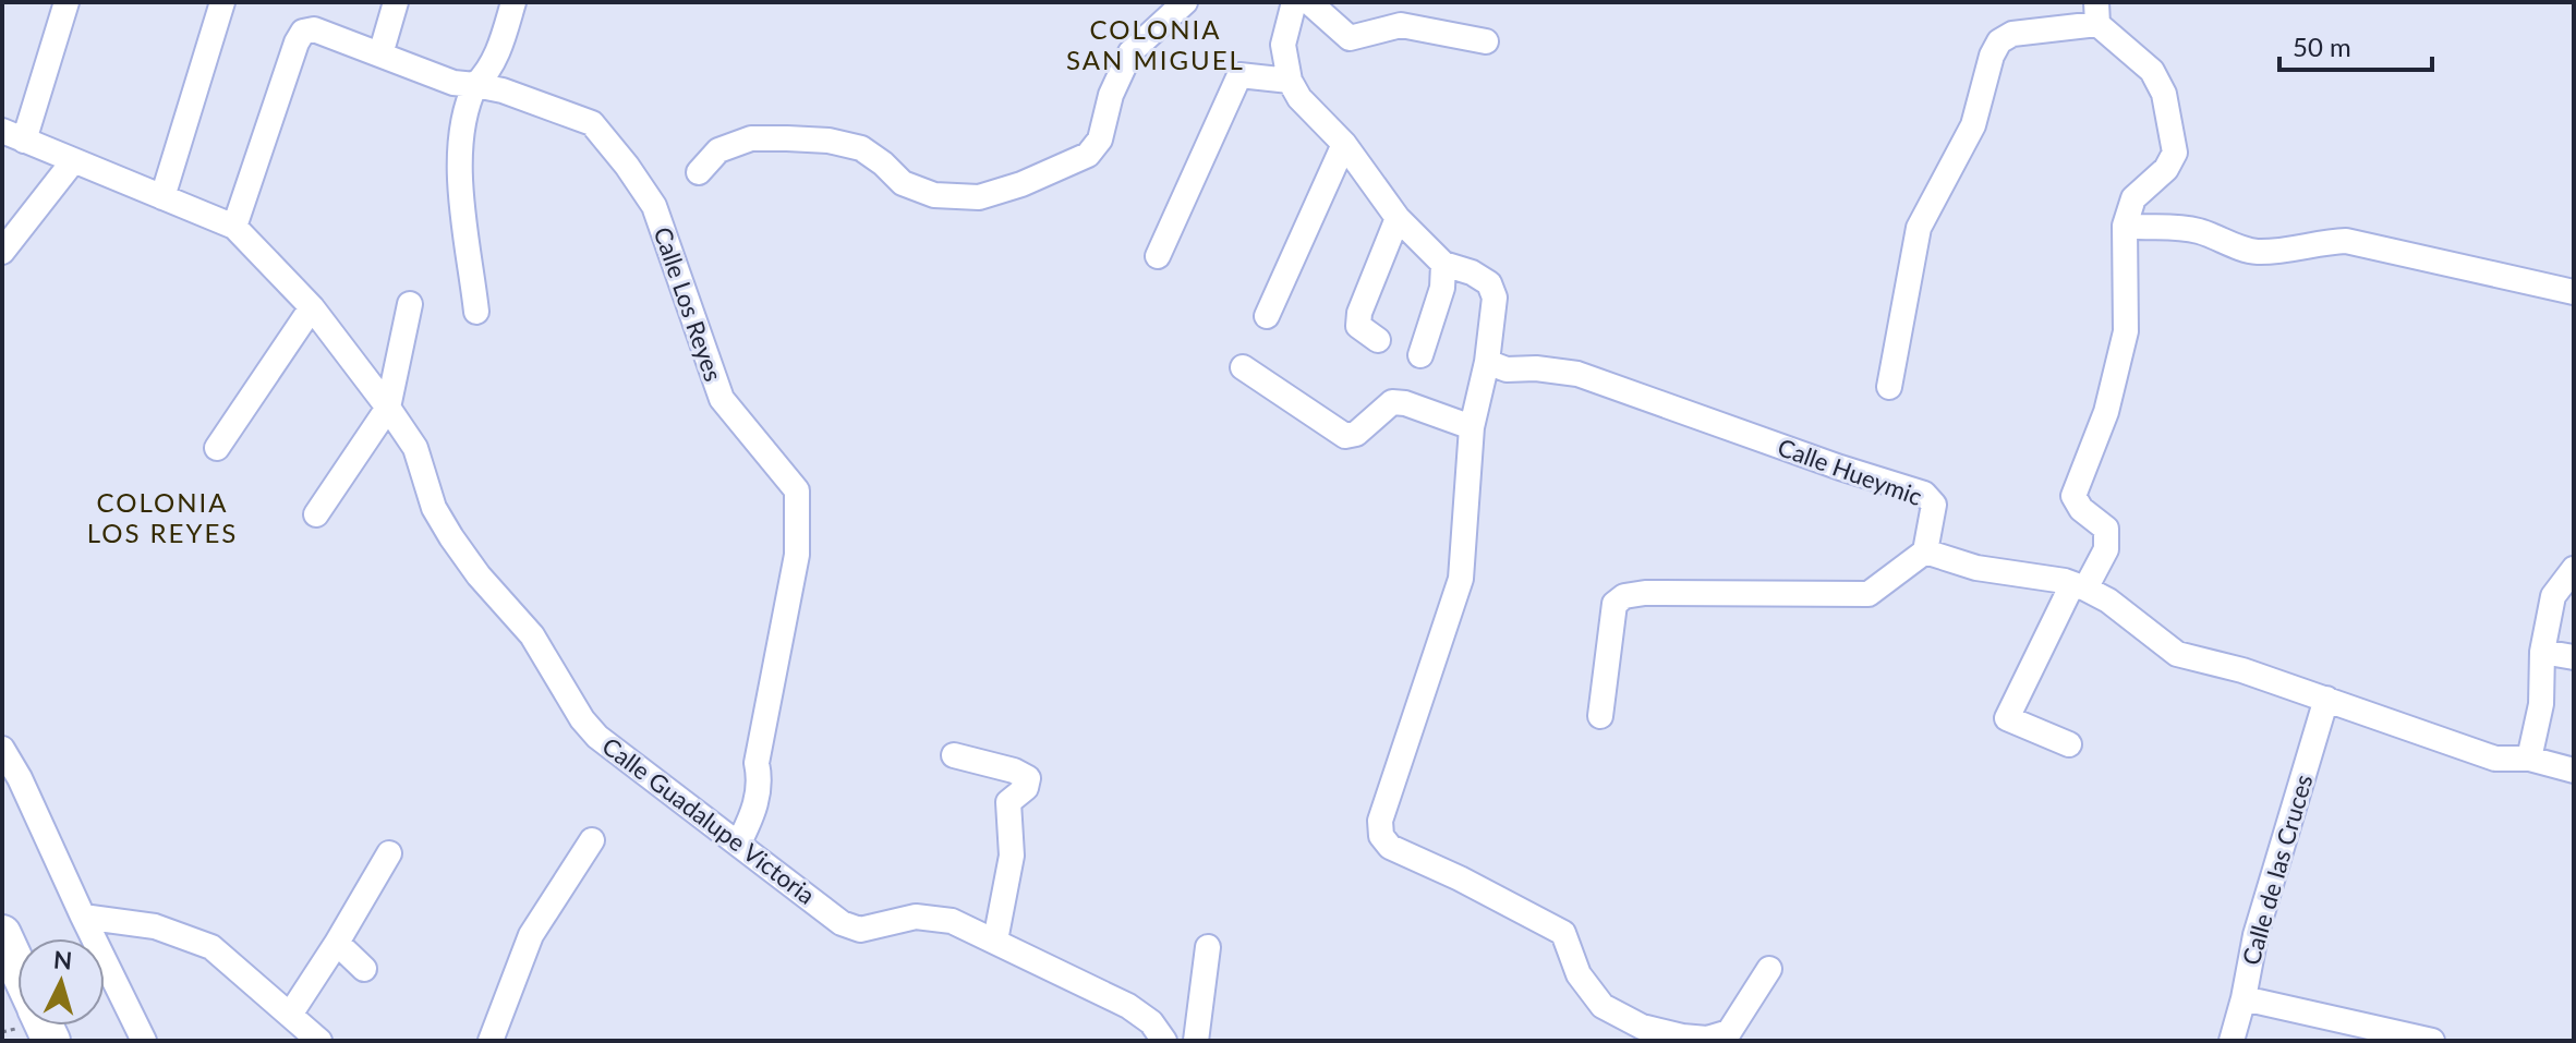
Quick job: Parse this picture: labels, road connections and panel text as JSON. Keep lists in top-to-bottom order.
{
  "streets": {
    "street": [
      "Calle Los Reyes",
      "Calle Hueymic",
      "Calle Guadalupe Victoria",
      "Calle de las Cruces"
    ]
  },
  "crossings": [
    ["Calle Los Reyes", "Calle Guadalupe Victoria"]
  ],
  "districts": ["COLONIA SAN MIGUEL", "COLONIA LOS REYES"],
  "scale_bar": "50 m",
  "north": "top"
}
